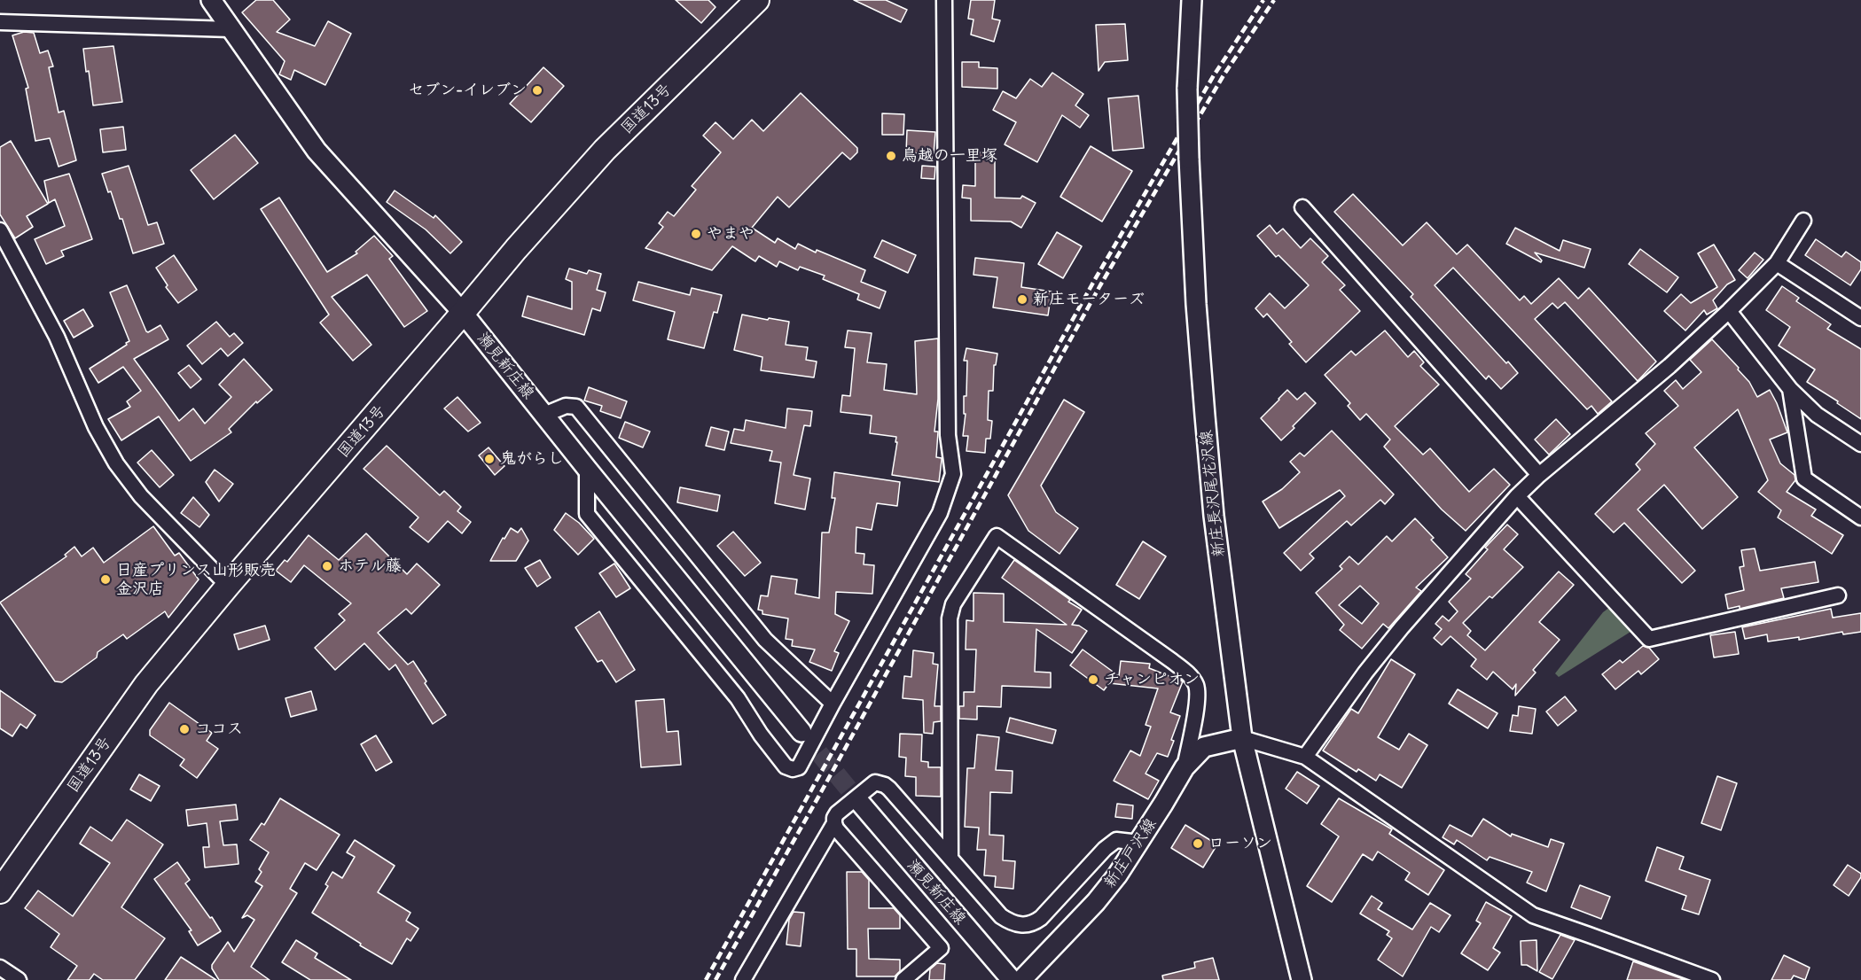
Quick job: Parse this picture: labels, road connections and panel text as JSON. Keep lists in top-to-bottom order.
{
  "streets": {
    "highway": ["国道13号"],
    "main road": ["瀬見新庄線", "新庄長沢尾花沢線", "新庄戸沢線"]
  },
  "crossings": [
    ["国道13号", "瀬見新庄線"],
    ["新庄長沢尾花沢線", "新庄戸沢線"]
  ],
  "places": [
    "セブン-イレブン",
    "鳥越の一里塚",
    "やまや",
    "新庄モーターズ",
    "鬼がらし",
    "ホテル藤",
    "日産プリンス山形販売 金沢店",
    "チャンピオン",
    "ココス",
    "ローソン"
  ]
}
